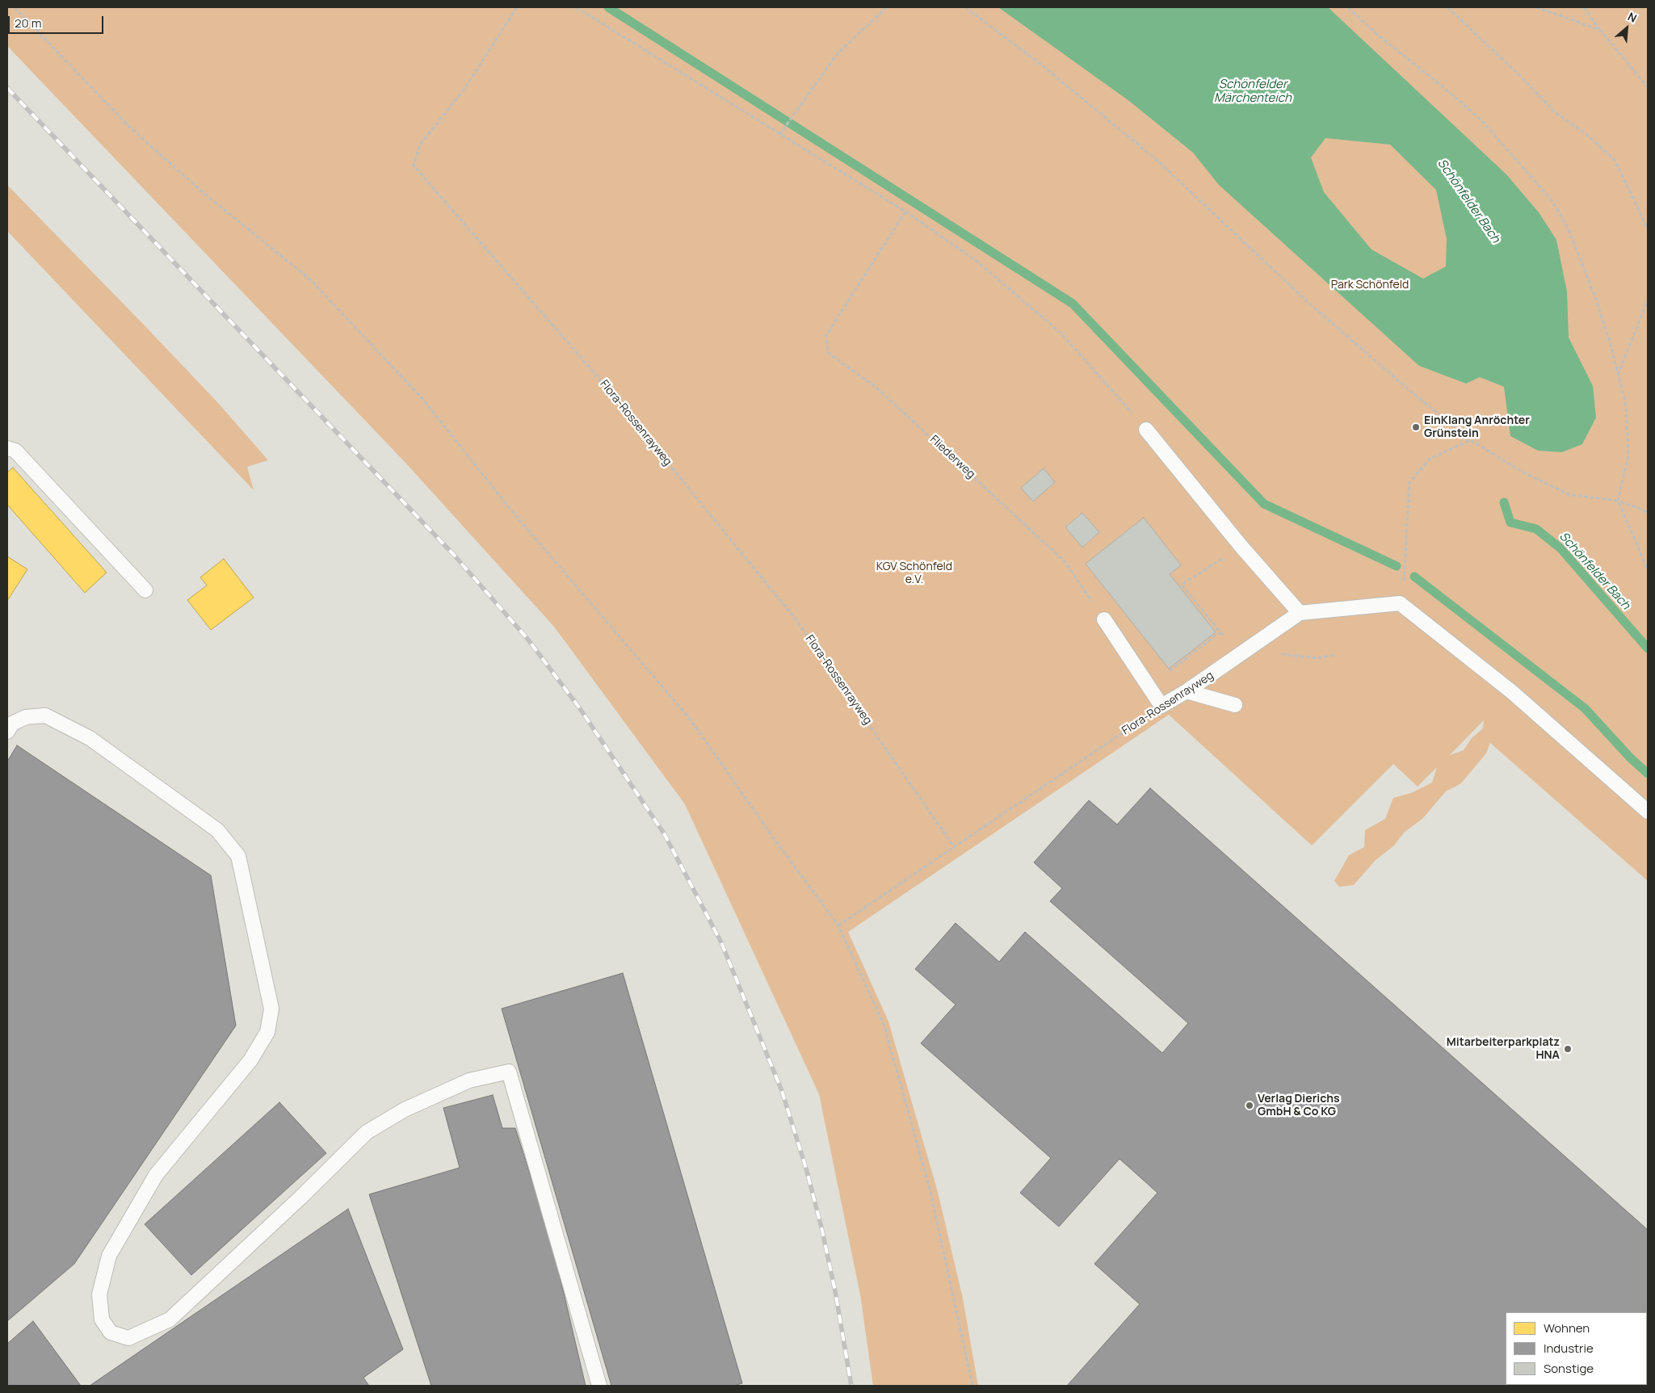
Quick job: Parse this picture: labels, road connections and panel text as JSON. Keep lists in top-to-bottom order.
{
  "streets": {
    "lane": ["Flora-Rossenrayweg"],
    "path": ["Fliederweg"]
  },
  "water": ["Schönfelder Märchenteich", "Schönfelder Bach"],
  "parks": ["Park Schönfeld", "KGV Schönfeld e.V."],
  "places": ["EinKlang Anröchter Grünstein", "Mitarbeiterparkplatz HNA", "Verlag Dierichs GmbH & Co KG"],
  "legend": ["Wohnen", "Industrie", "Sonstige"],
  "scale_bar": "20 m",
  "north": "top right"
}
